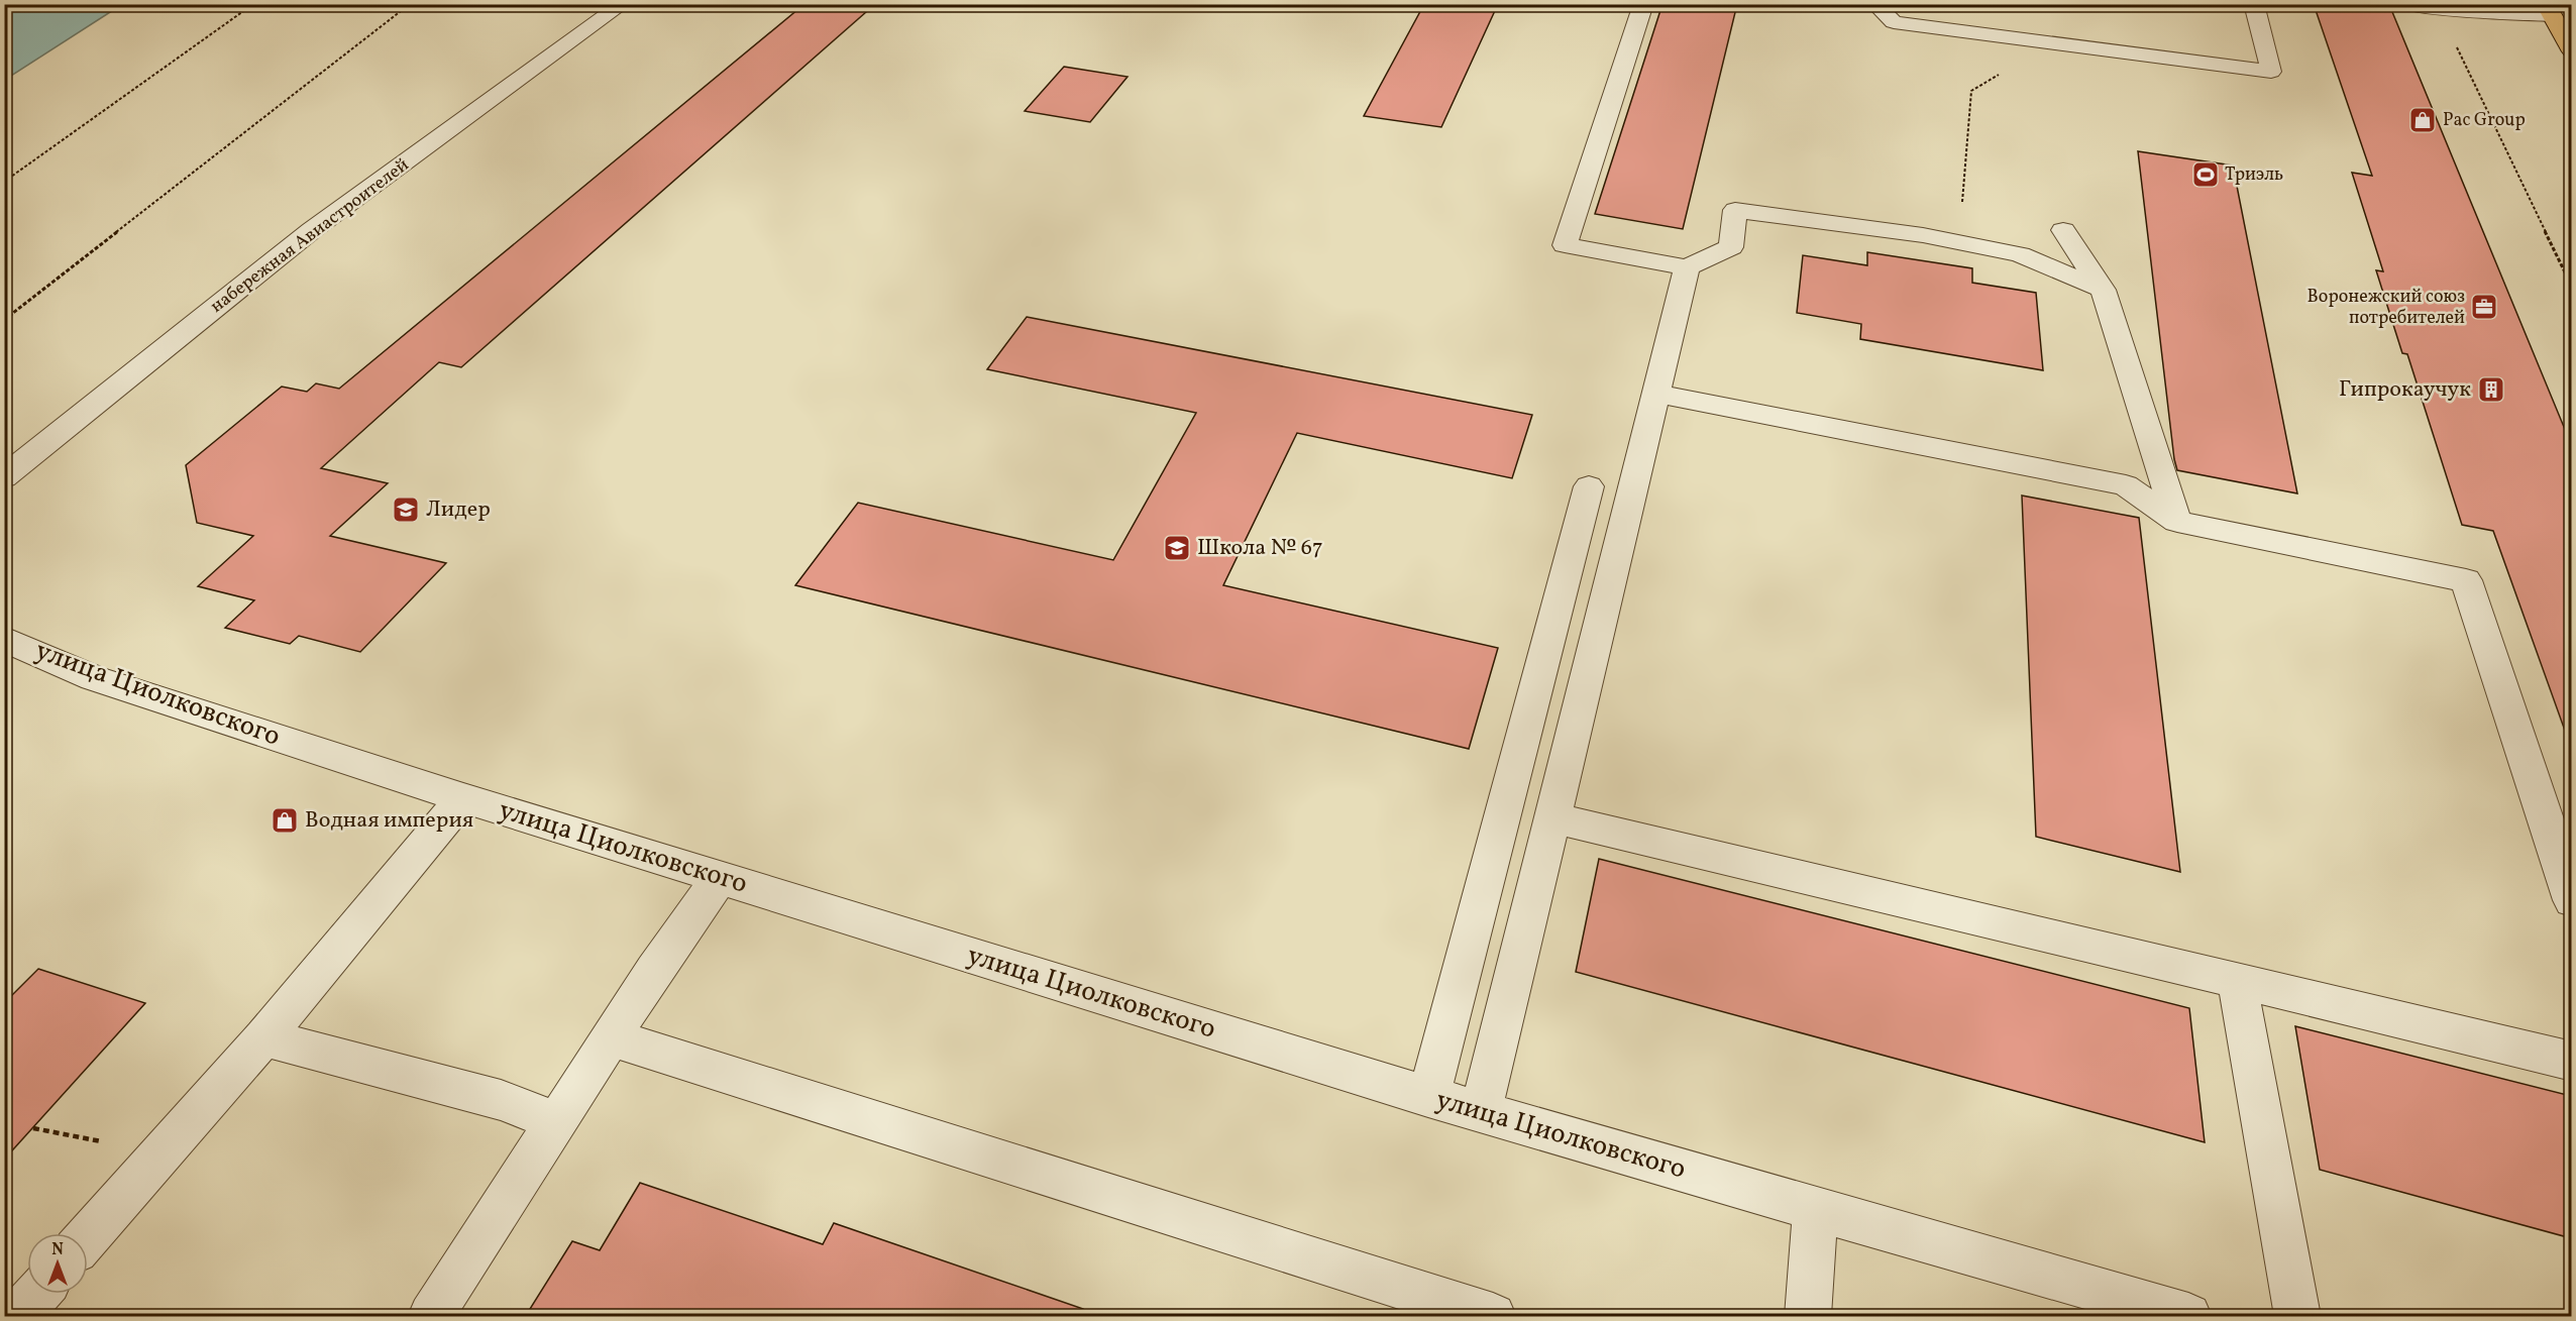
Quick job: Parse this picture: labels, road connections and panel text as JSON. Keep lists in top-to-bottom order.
{
  "streets": {
    "street": ["набережная Авиастроителей", "улица Циолковского"]
  },
  "places": {
    "shop": ["Pac Group", "Водная империя"],
    "sports": ["Триэль"],
    "office": ["Воронежский союз потребителей"],
    "building": ["Гипрокаучук"],
    "school or university": ["Лидер", "Школа № 67"]
  },
  "north": "top"
}
